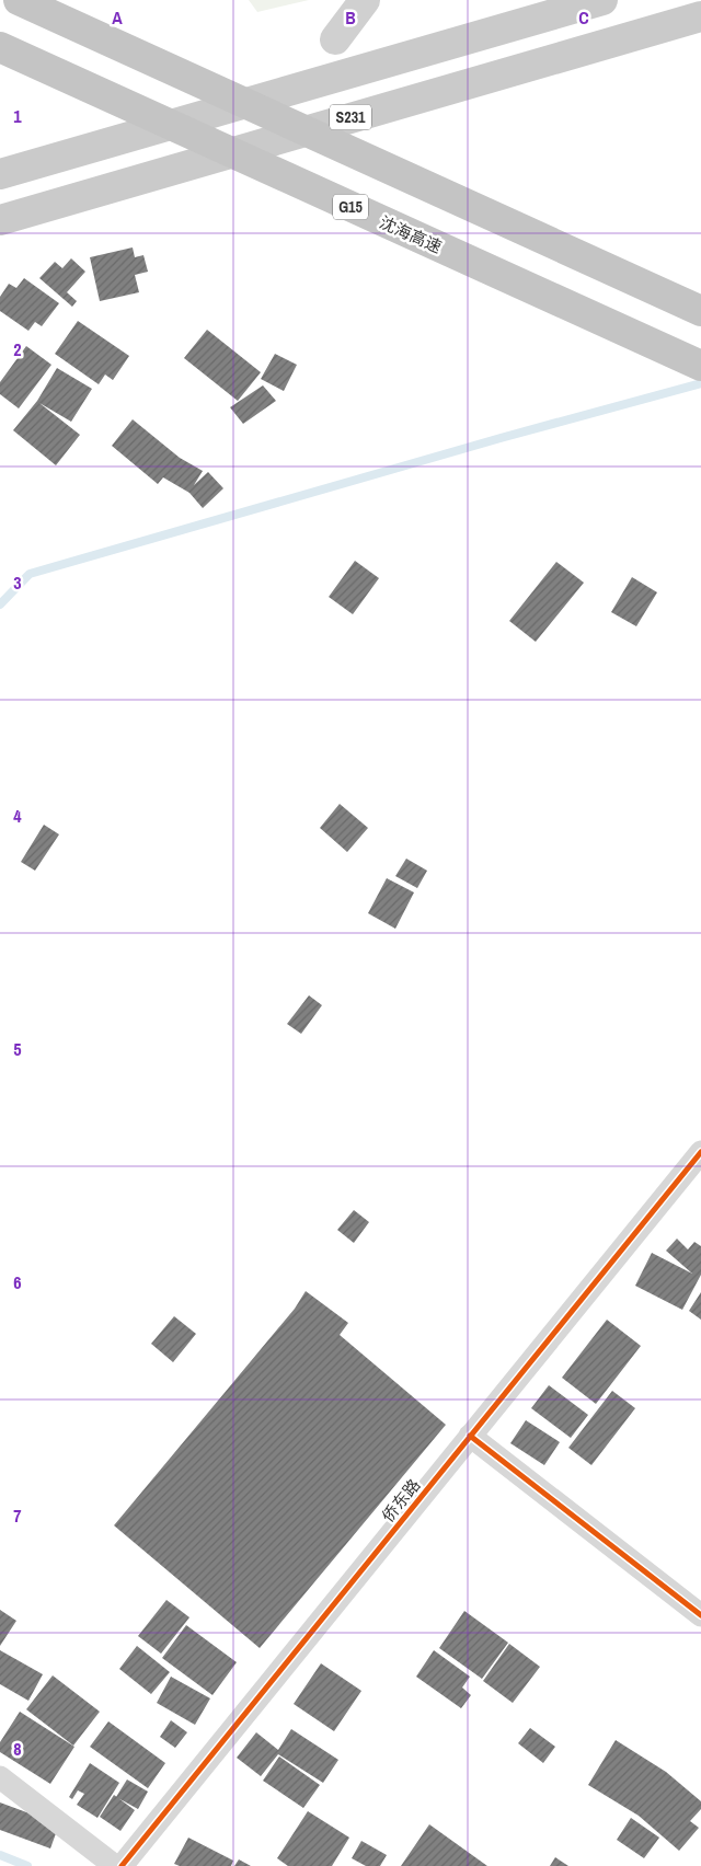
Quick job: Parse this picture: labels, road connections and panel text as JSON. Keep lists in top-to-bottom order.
{
  "streets": {
    "highway": ["G15", "沈海高速"],
    "main road": ["S231"],
    "street": ["侨东路"]
  },
  "grid": {
    "columns": ["A", "B", "C"],
    "rows": [
      "1",
      "2",
      "3",
      "4",
      "5",
      "6",
      "7",
      "8"
    ]
  }
}
